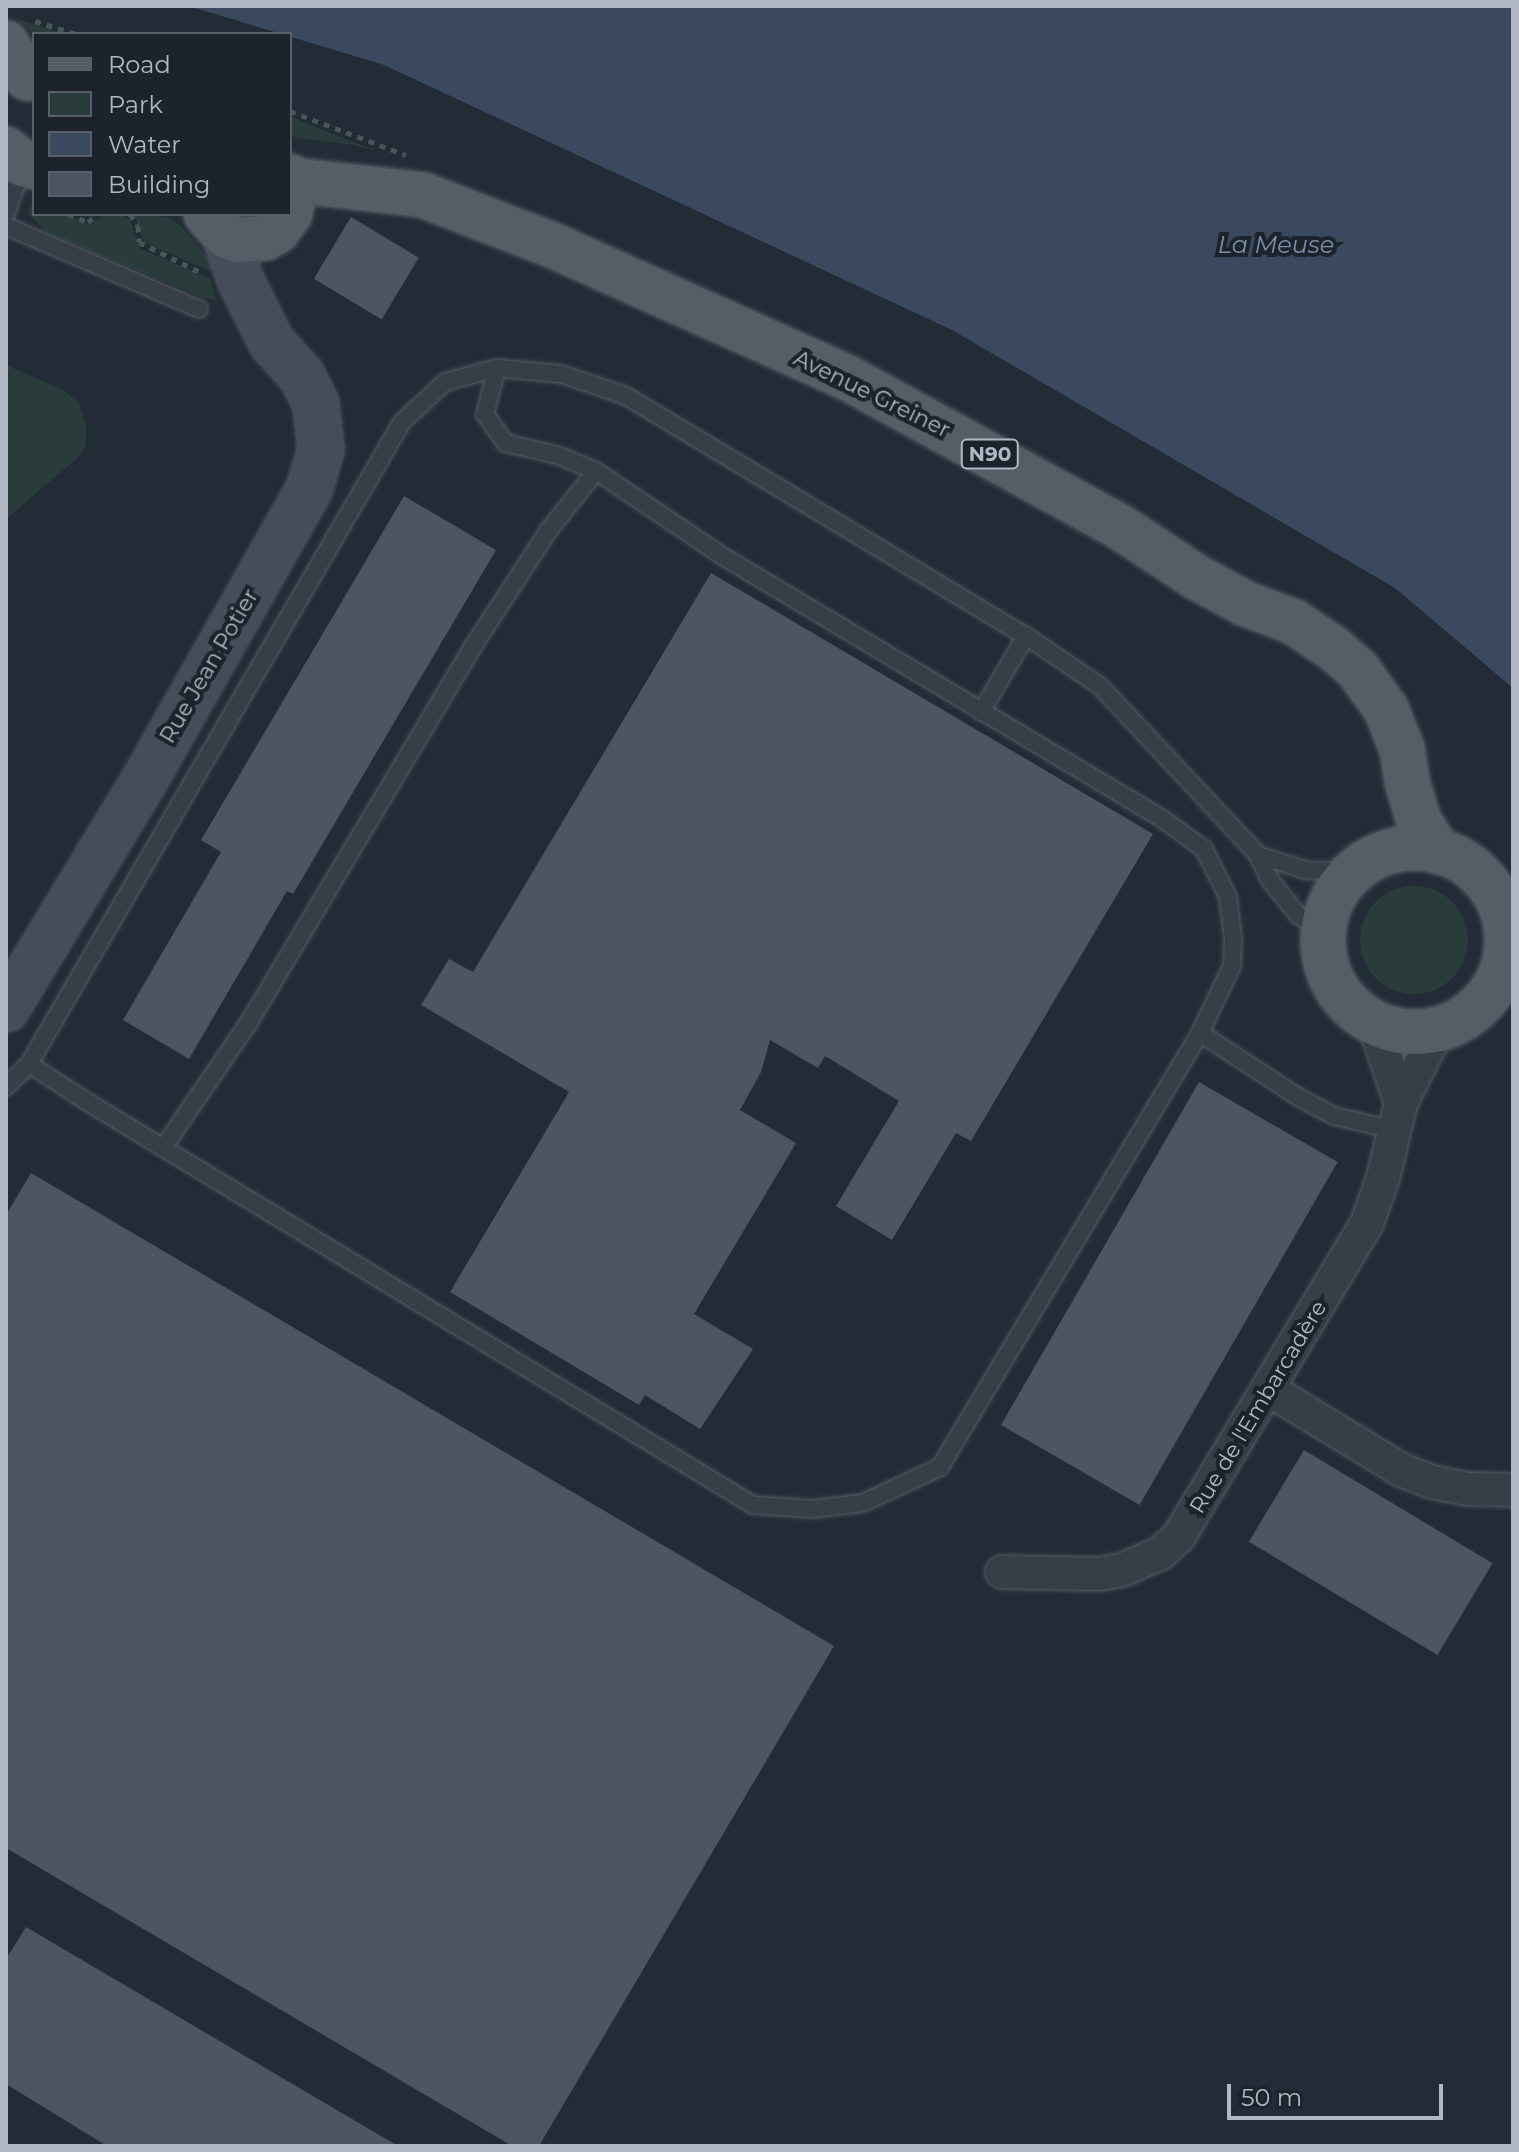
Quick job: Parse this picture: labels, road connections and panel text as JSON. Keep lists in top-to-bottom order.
{
  "streets": {
    "main road": ["Avenue Greiner", "N90", "Rue Jean Potier"],
    "street": ["Rue de l'Embarcadère"]
  },
  "crossings": [
    ["Avenue Greiner", "Rue Jean Potier"],
    ["Avenue Greiner", "Rue de l'Embarcadère"]
  ],
  "water": ["La Meuse"],
  "legend": [
    "Road",
    "Park",
    "Water",
    "Building"
  ],
  "scale_bar": "50 m"
}
